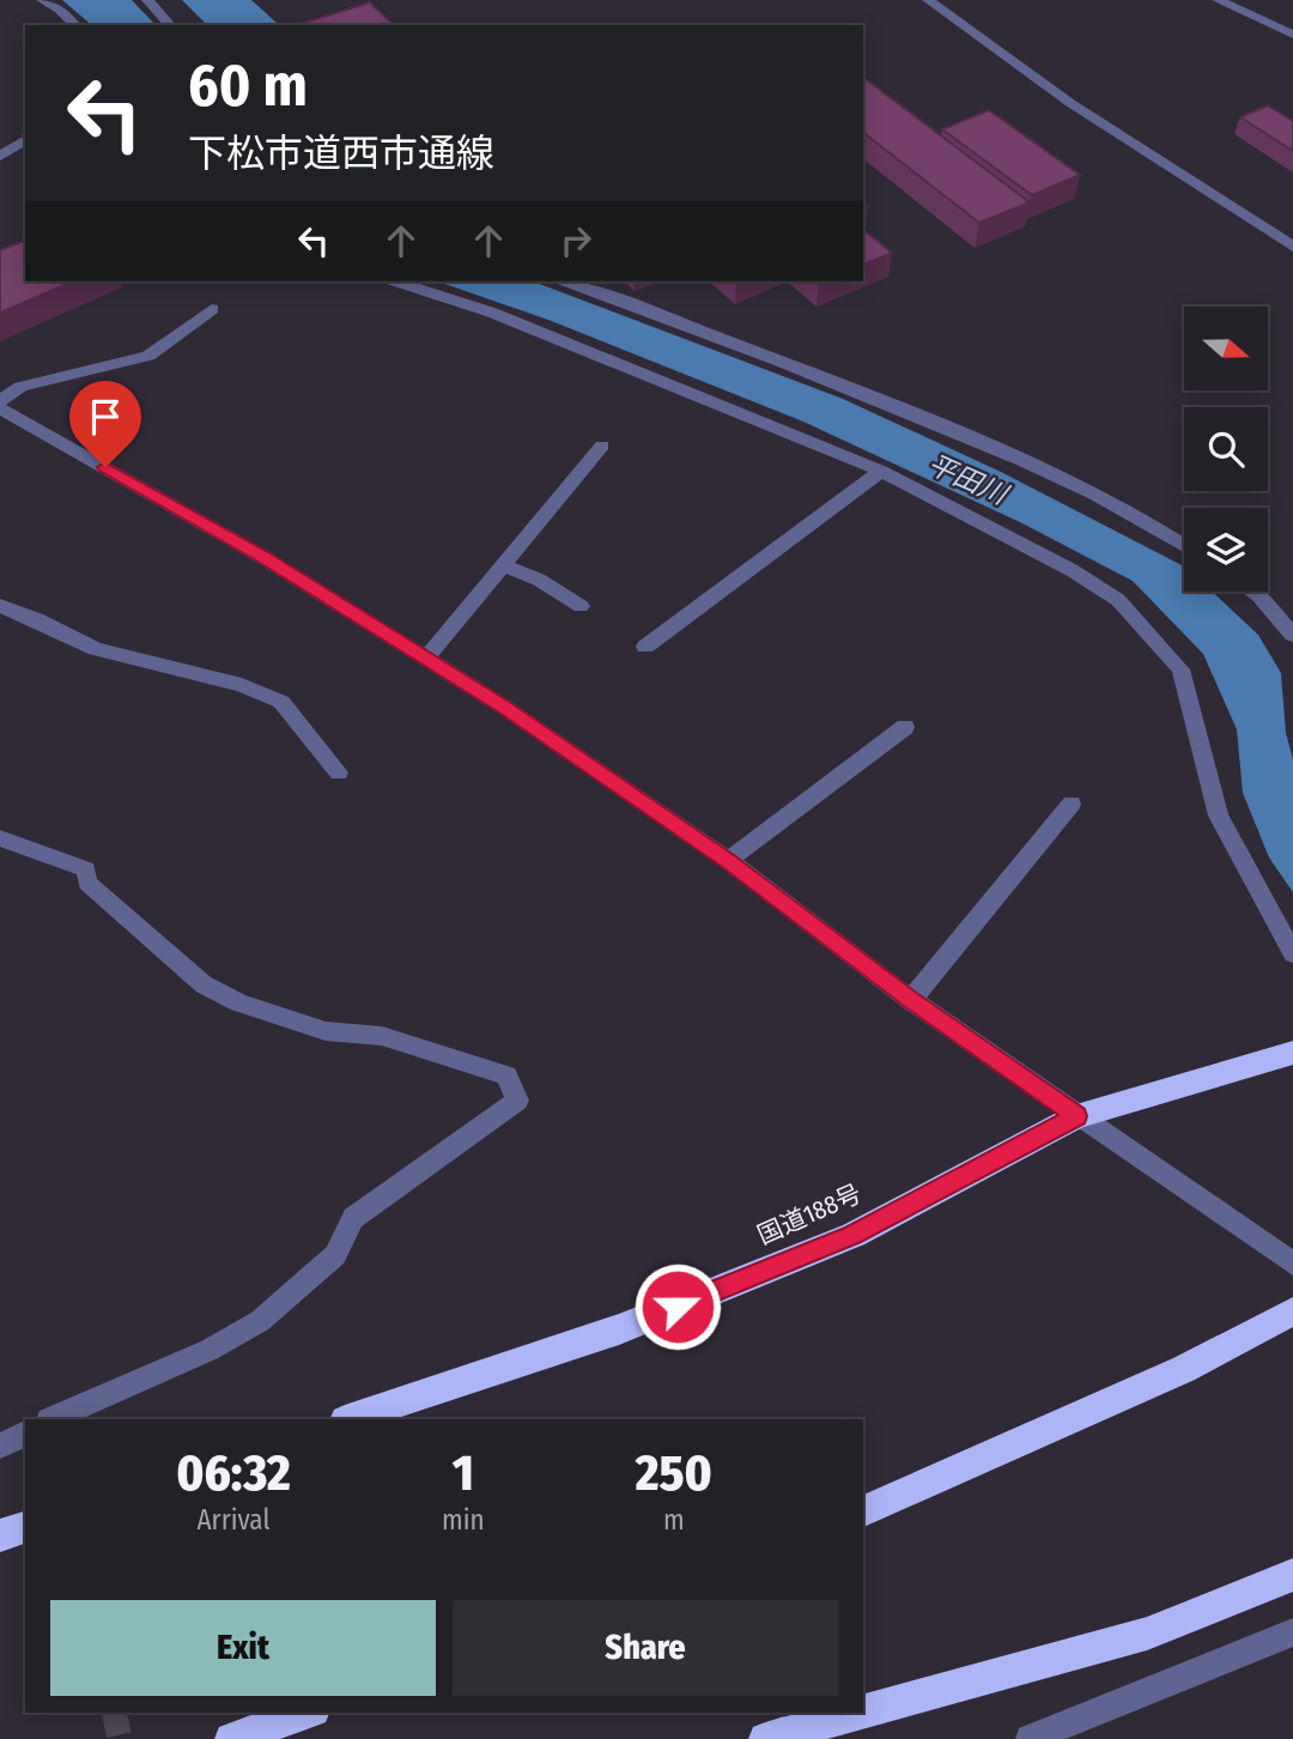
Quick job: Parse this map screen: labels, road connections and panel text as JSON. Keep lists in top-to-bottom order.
{
  "streets": {
    "highway": ["国道188号"]
  },
  "water": ["平田川"],
  "north": "right",
  "page": {
    "turn": ["60 m", "下松市道西市通線"],
    "eta": [
      "06:32",
      "Arrival",
      "1",
      "min",
      "250",
      "m"
    ],
    "buttons": ["Exit", "Share"]
  }
}
